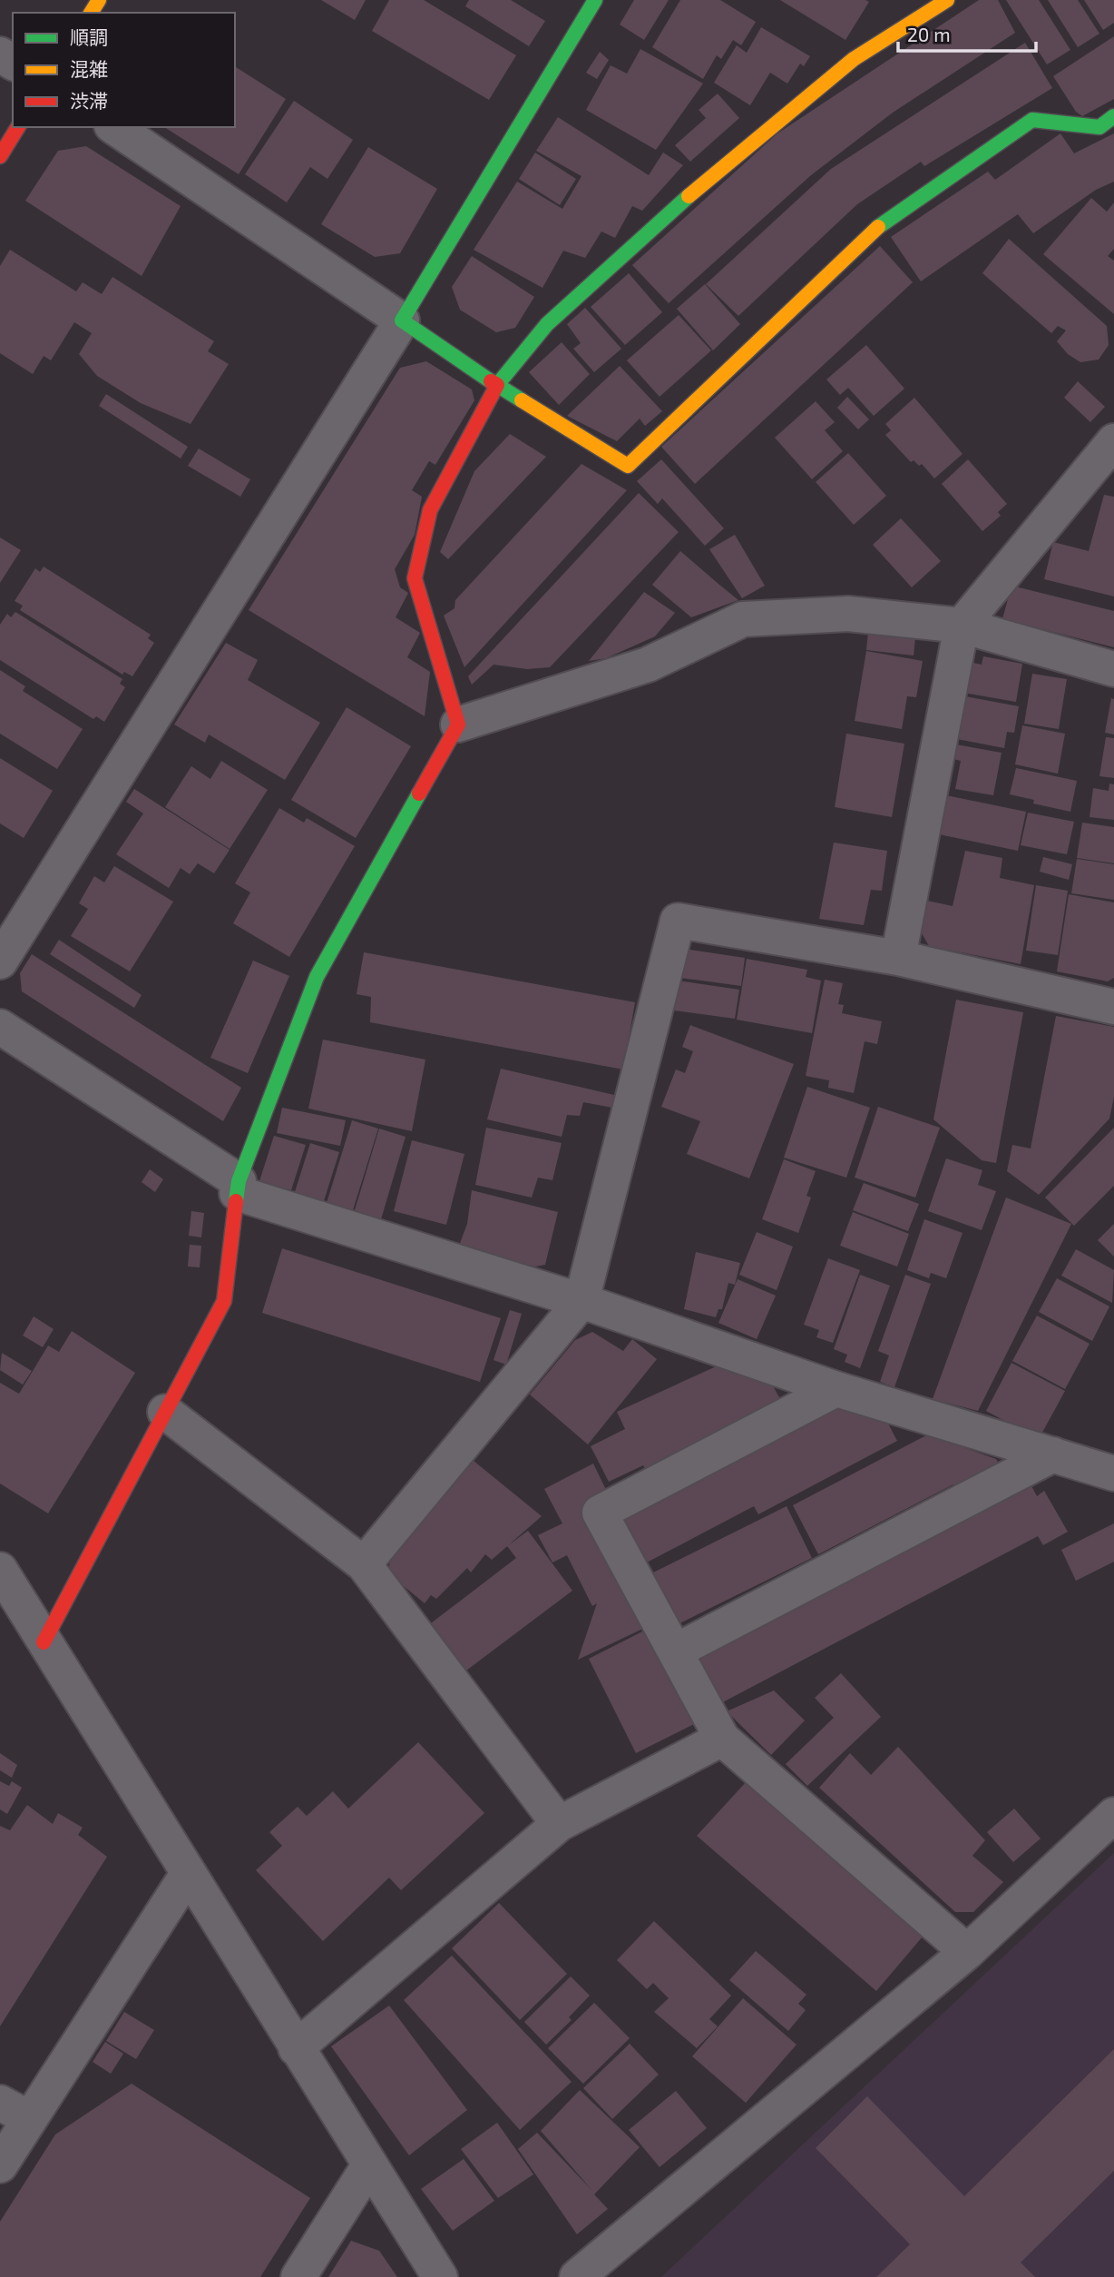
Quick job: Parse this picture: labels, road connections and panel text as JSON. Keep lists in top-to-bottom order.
{
  "legend": ["順調", "混雑", "渋滞"],
  "scale_bar": "20 m"
}
